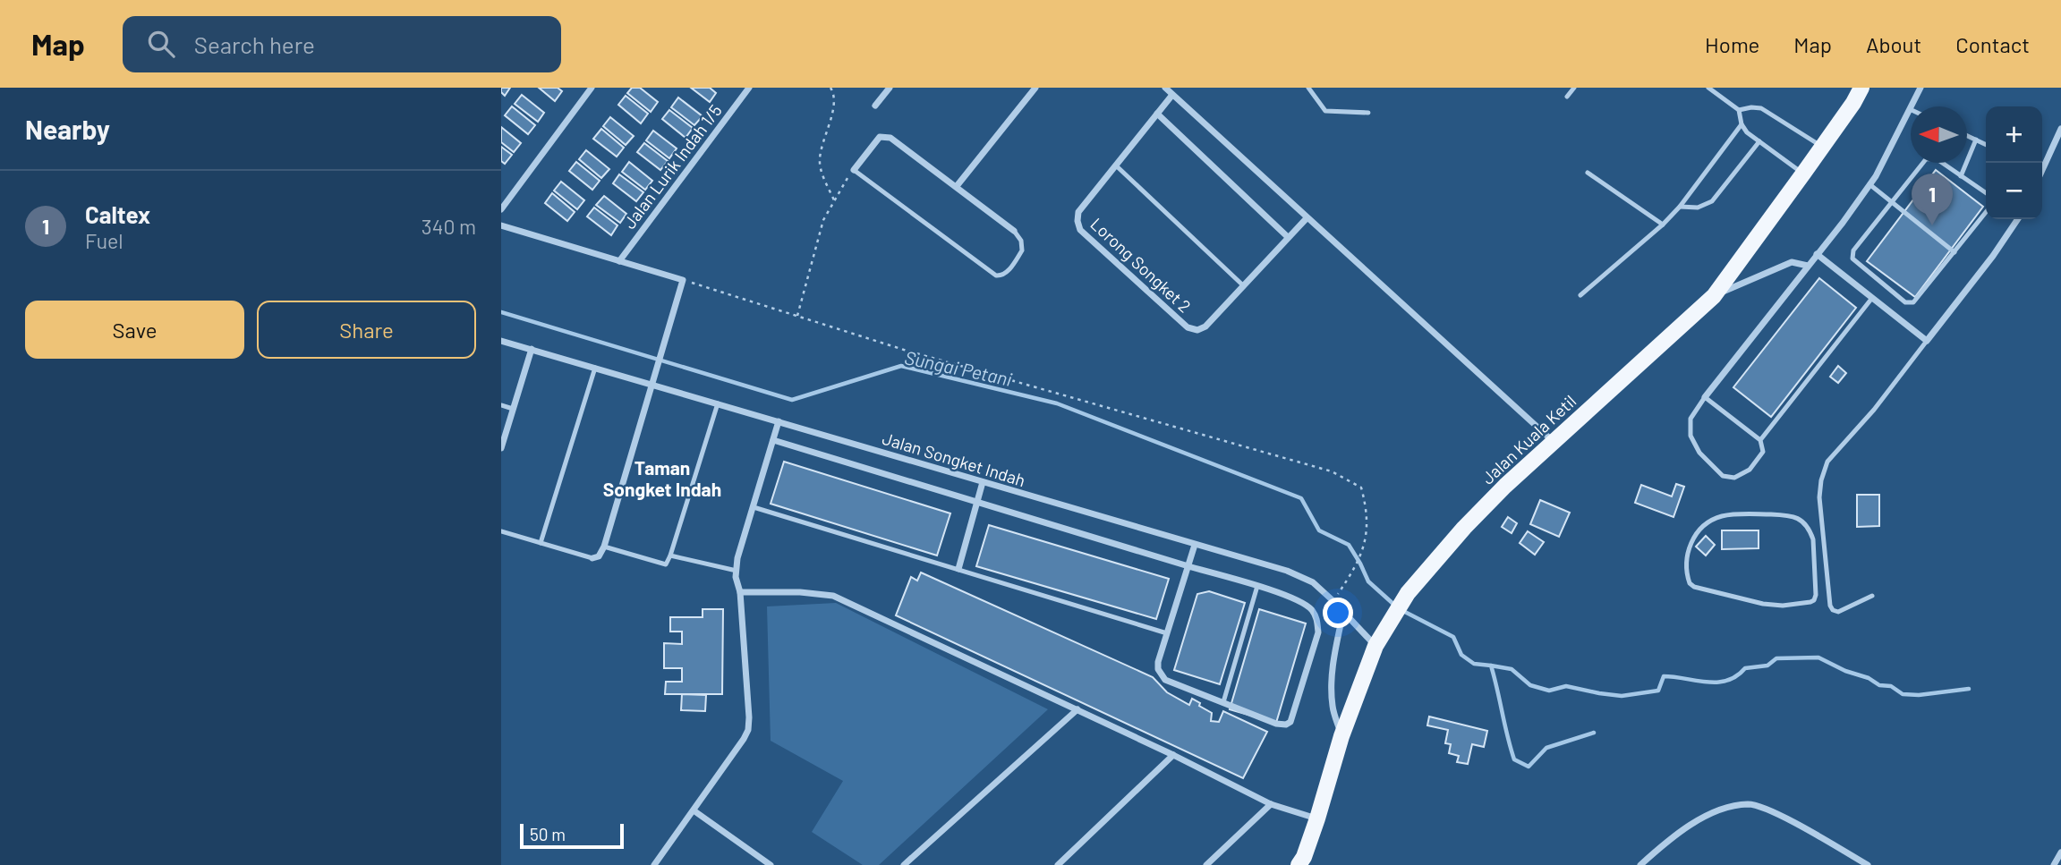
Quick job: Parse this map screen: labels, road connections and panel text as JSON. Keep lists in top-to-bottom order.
{
  "streets": {
    "main road": ["Jalan Kuala Ketil"],
    "street": ["Jalan Lurik Indah 1/5", "Lorong Songket 2", "Jalan Songket Indah"]
  },
  "crossings": [
    ["Jalan Kuala Ketil", "Jalan Songket Indah"]
  ],
  "districts": ["Taman Songket Indah"],
  "water": ["Sungai Petani"],
  "scale_bar": "50 m",
  "north": "left",
  "page": {
    "header": "Map",
    "search": "Search here",
    "nav": [
      "Home",
      "Map",
      "About",
      "Contact"
    ],
    "heading": "Nearby",
    "map_buttons": ["+", "−"],
    "list": [
      {
        "mark": "1",
        "name": "Caltex",
        "note": "Fuel",
        "value": "340 m"
      }
    ],
    "pins": "1",
    "buttons": ["Save", "Share"],
    "scale": "50 m"
  }
}
